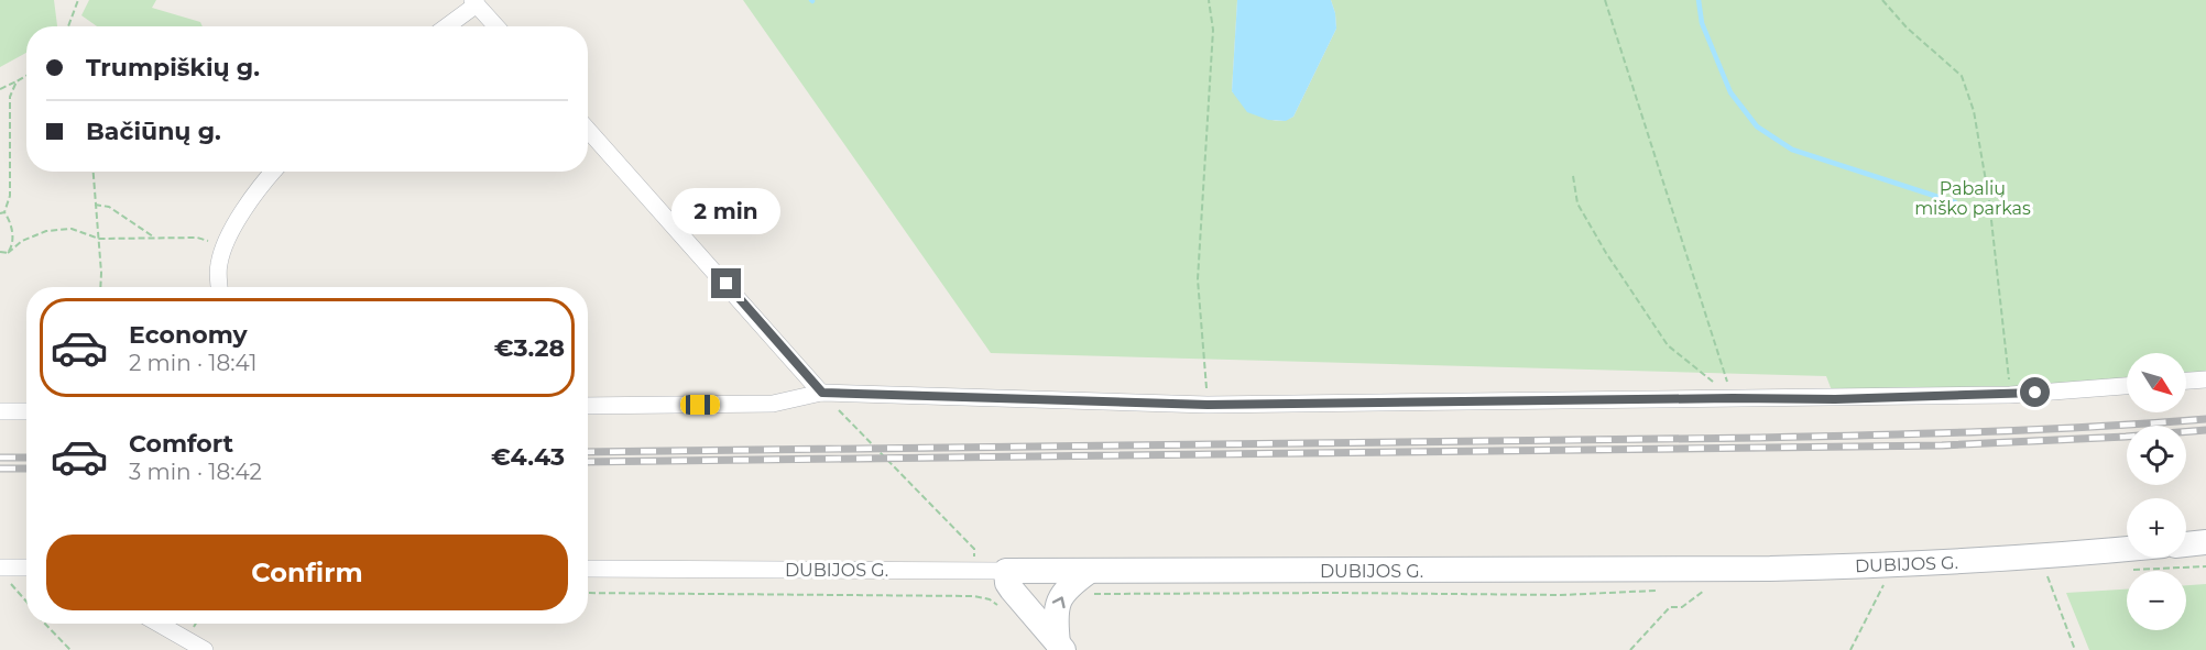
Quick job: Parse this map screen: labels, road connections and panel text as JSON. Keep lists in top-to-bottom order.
{
  "streets": {
    "main road": ["DUBIJOS G."]
  },
  "parks": ["Pabalių miško parkas"],
  "north": "bottom right",
  "page": {
    "banner": ["Trumpiškių g.", "Bačiūnų g."],
    "bubble": "2 min",
    "list": [
      {
        "name": "Economy",
        "note": "2 min · 18:41",
        "value": "€3.28"
      },
      {
        "name": "Comfort",
        "note": "3 min · 18:42",
        "value": "€4.43"
      }
    ],
    "map_buttons": ["+", "−"],
    "buttons": "Confirm"
  }
}
